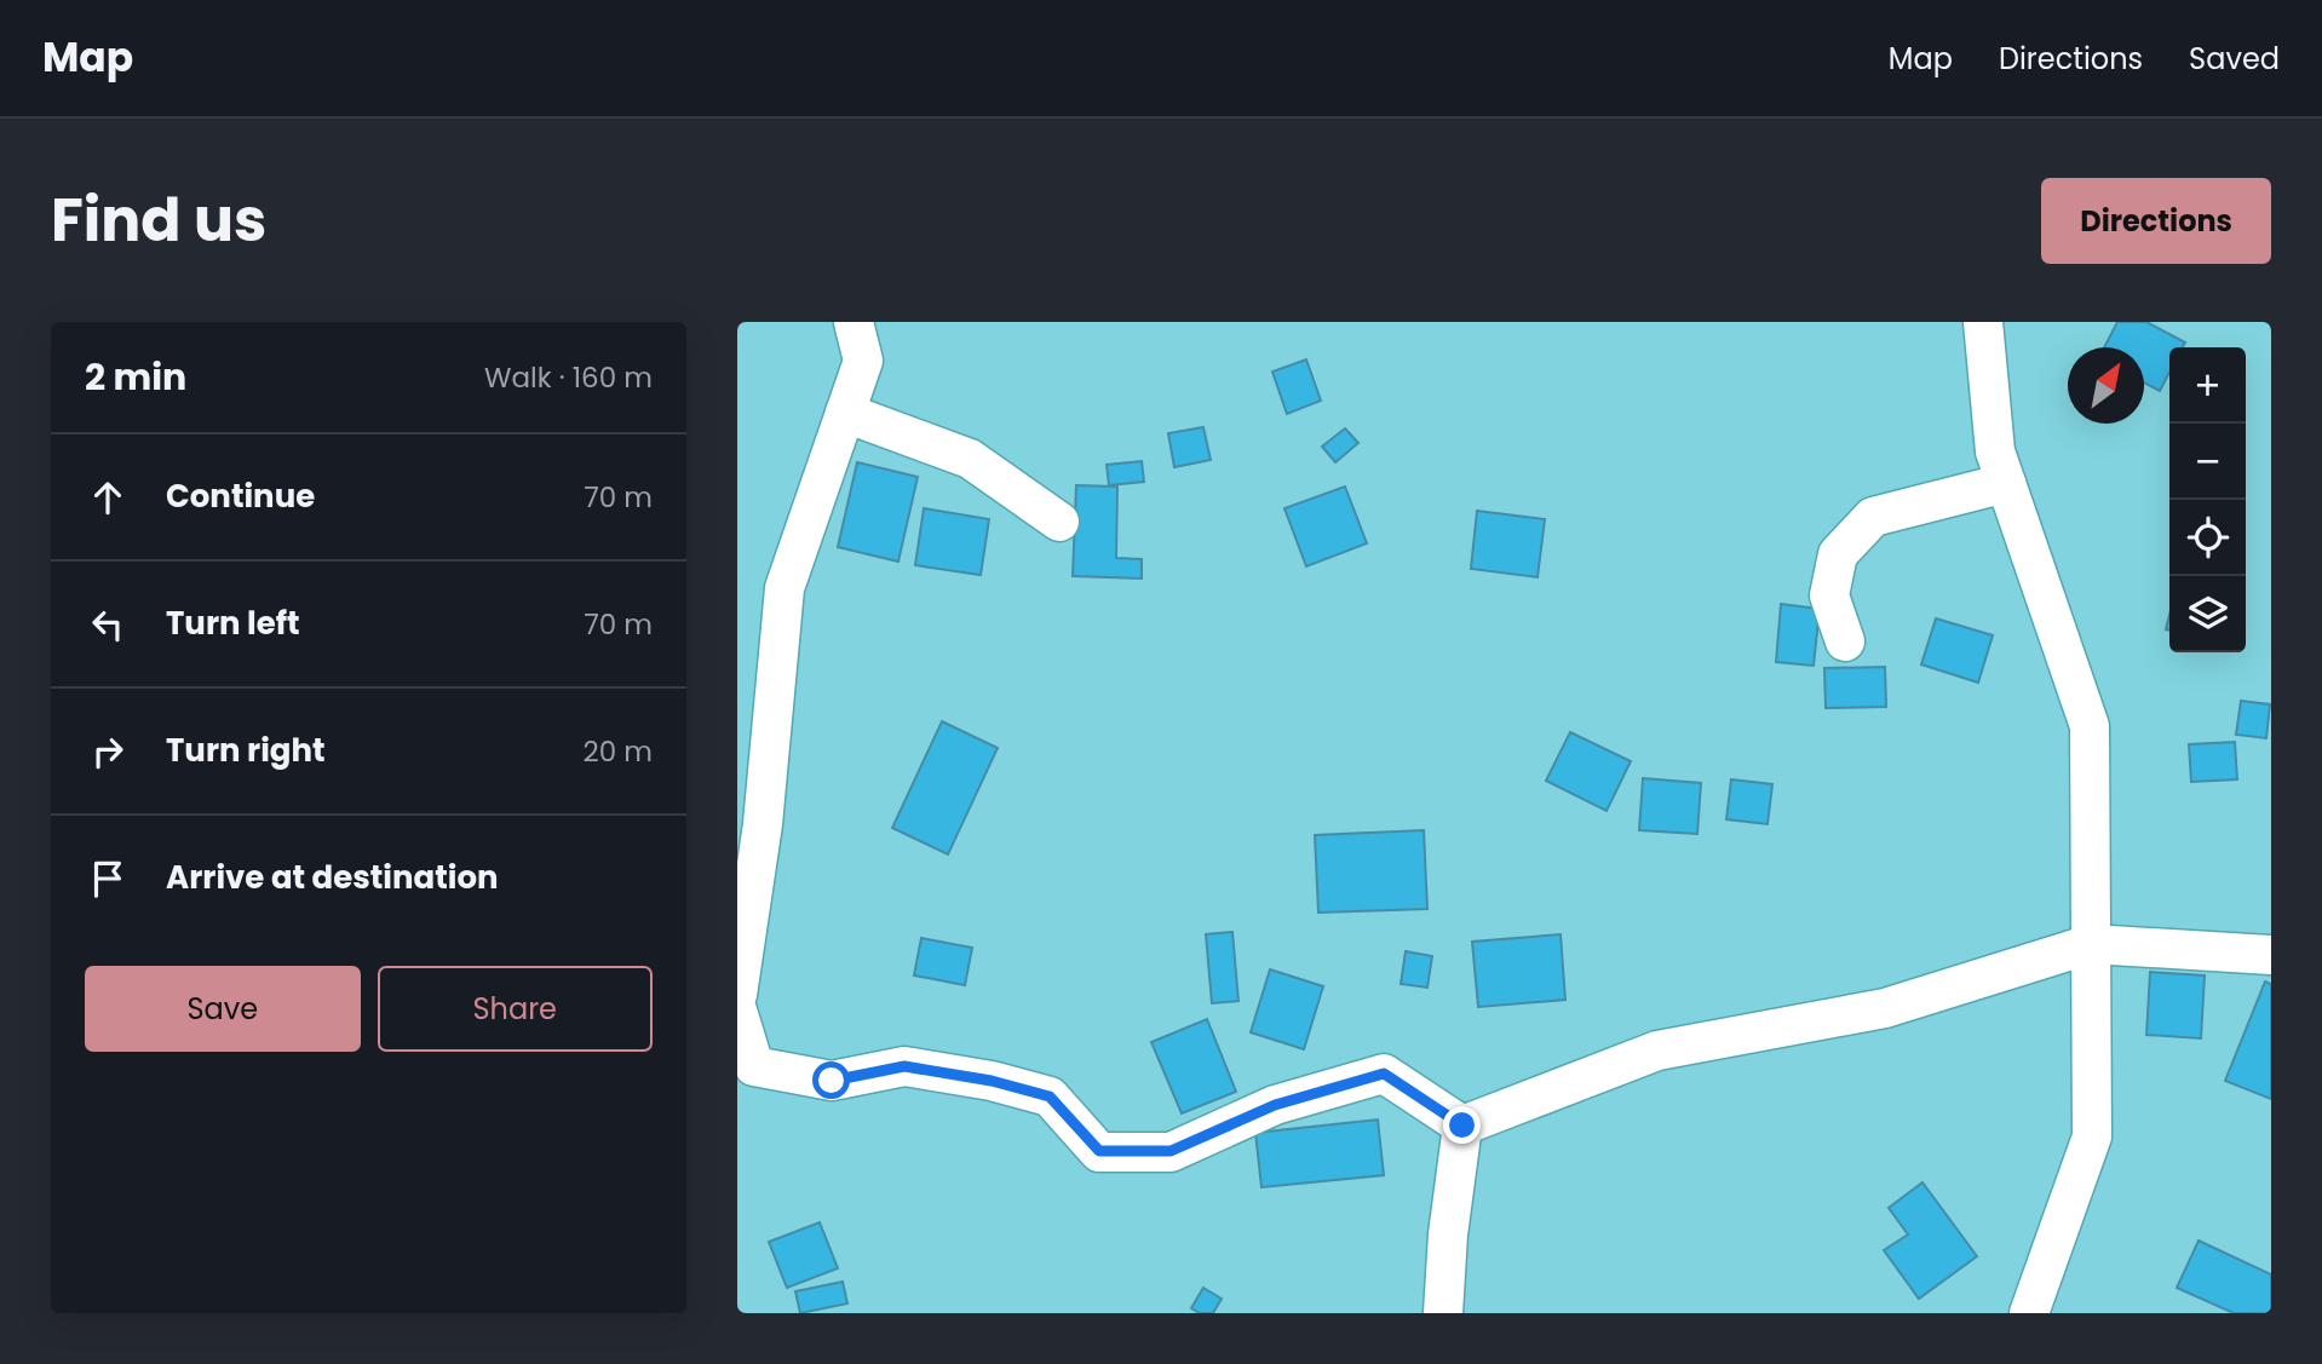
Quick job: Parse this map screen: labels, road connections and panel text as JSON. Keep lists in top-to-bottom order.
{
  "north": "top right",
  "page": {
    "header": "Map",
    "nav": ["Map", "Directions", "Saved"],
    "title": "Find us",
    "buttons": [
      "Directions",
      ["Save", "Share"]
    ],
    "heading": ["2 min", "Walk · 160 m"],
    "map_buttons": ["+", "−"],
    "list": [
      ["Continue", "70 m"],
      ["Turn left", "70 m"],
      ["Turn right", "20 m"],
      "Arrive at destination"
    ]
  }
}
